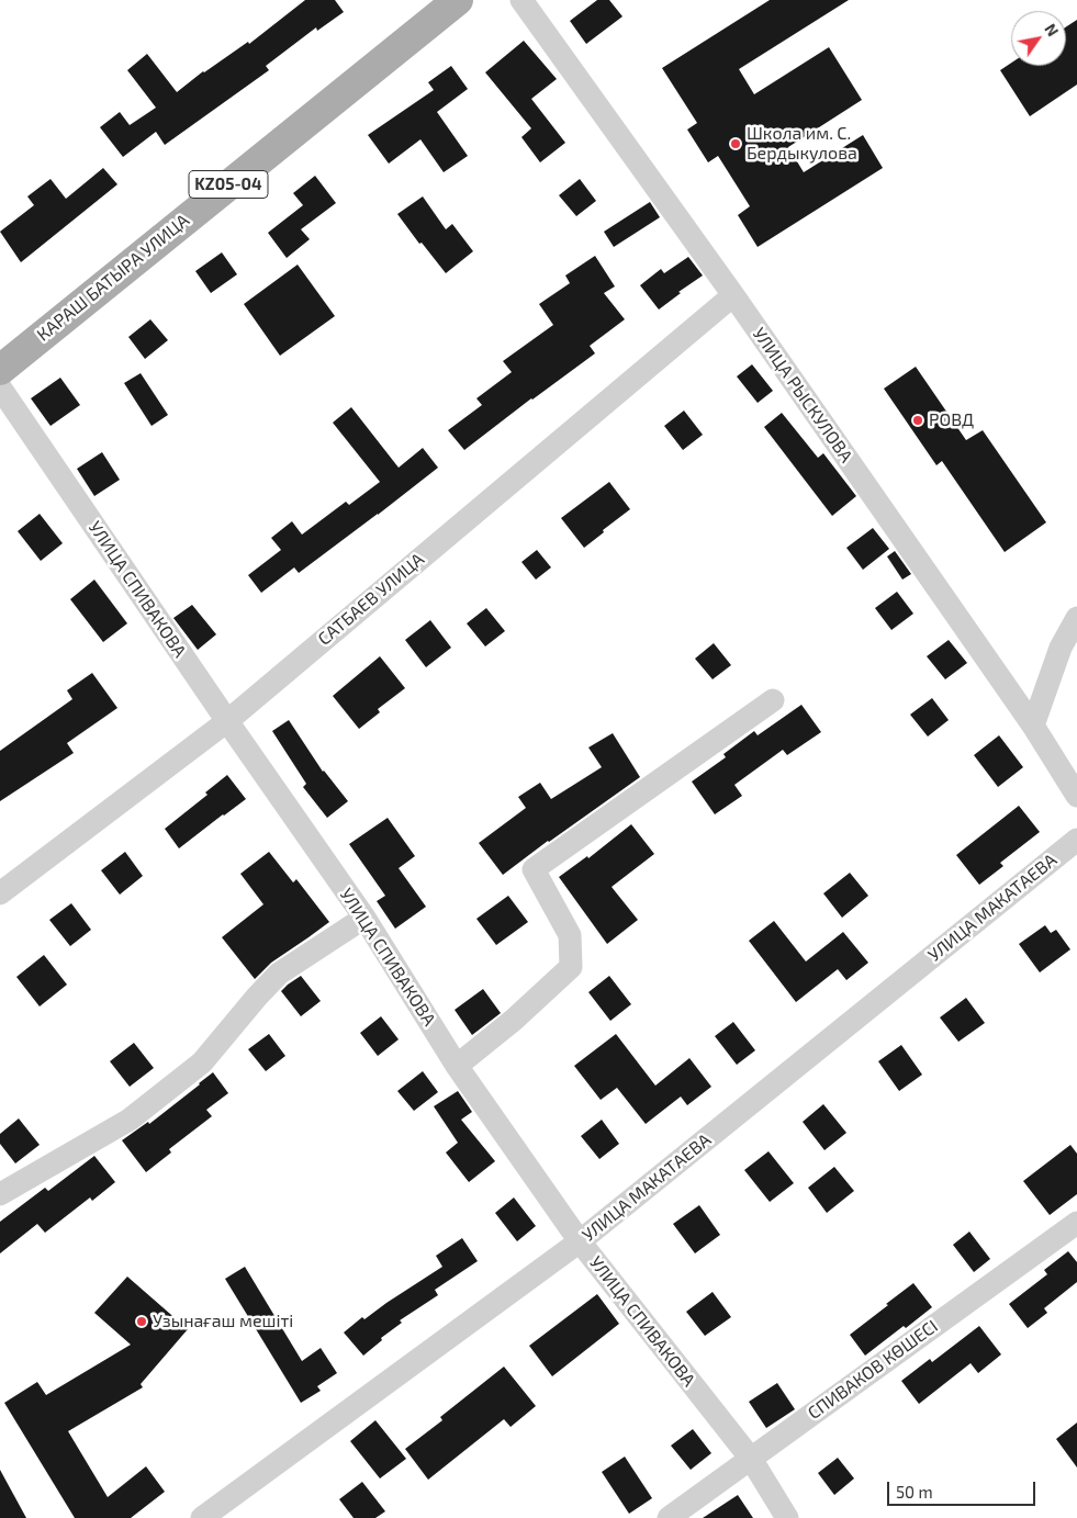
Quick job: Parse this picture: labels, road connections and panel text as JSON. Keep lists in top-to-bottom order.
{
  "streets": {
    "main road": ["KZ05-04", "КАРАШ БАТЫРА УЛИЦА"],
    "street": [
      "УЛИЦА РЫСКУЛОВА",
      "УЛИЦА СПИВАКОВА",
      "САТБАЕВ УЛИЦА",
      "УЛИЦА МАКАТАЕВА",
      "СПИВАКОВ КӨШЕСІ"
    ]
  },
  "crossings": [
    ["УЛИЦА РЫСКУЛОВА", "САТБАЕВ УЛИЦА"],
    ["УЛИЦА СПИВАКОВА", "САТБАЕВ УЛИЦА"],
    ["УЛИЦА СПИВАКОВА", "УЛИЦА МАКАТАЕВА"],
    ["УЛИЦА СПИВАКОВА", "СПИВАКОВ КӨШЕСІ"]
  ],
  "places": ["Школа им. С. Бердыкулова", "РОВД", "Узынағаш мешіті"],
  "scale_bar": "50 m",
  "north": "top right"
}
